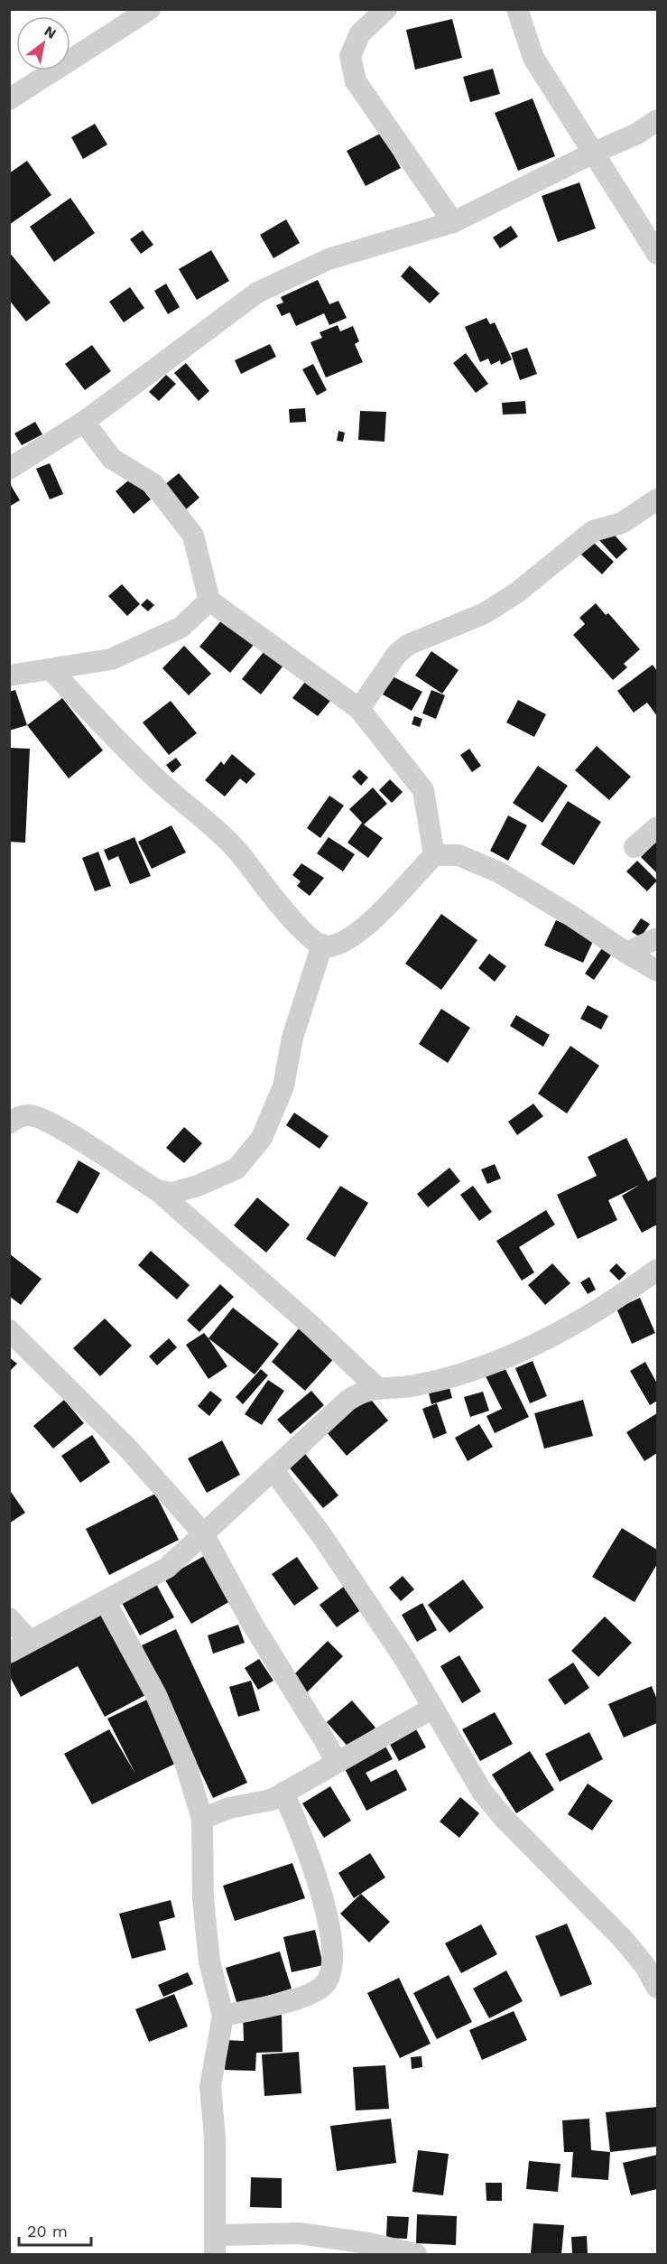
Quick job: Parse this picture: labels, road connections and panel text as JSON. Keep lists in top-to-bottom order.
{
  "scale_bar": "20 m",
  "north": "top right"
}
